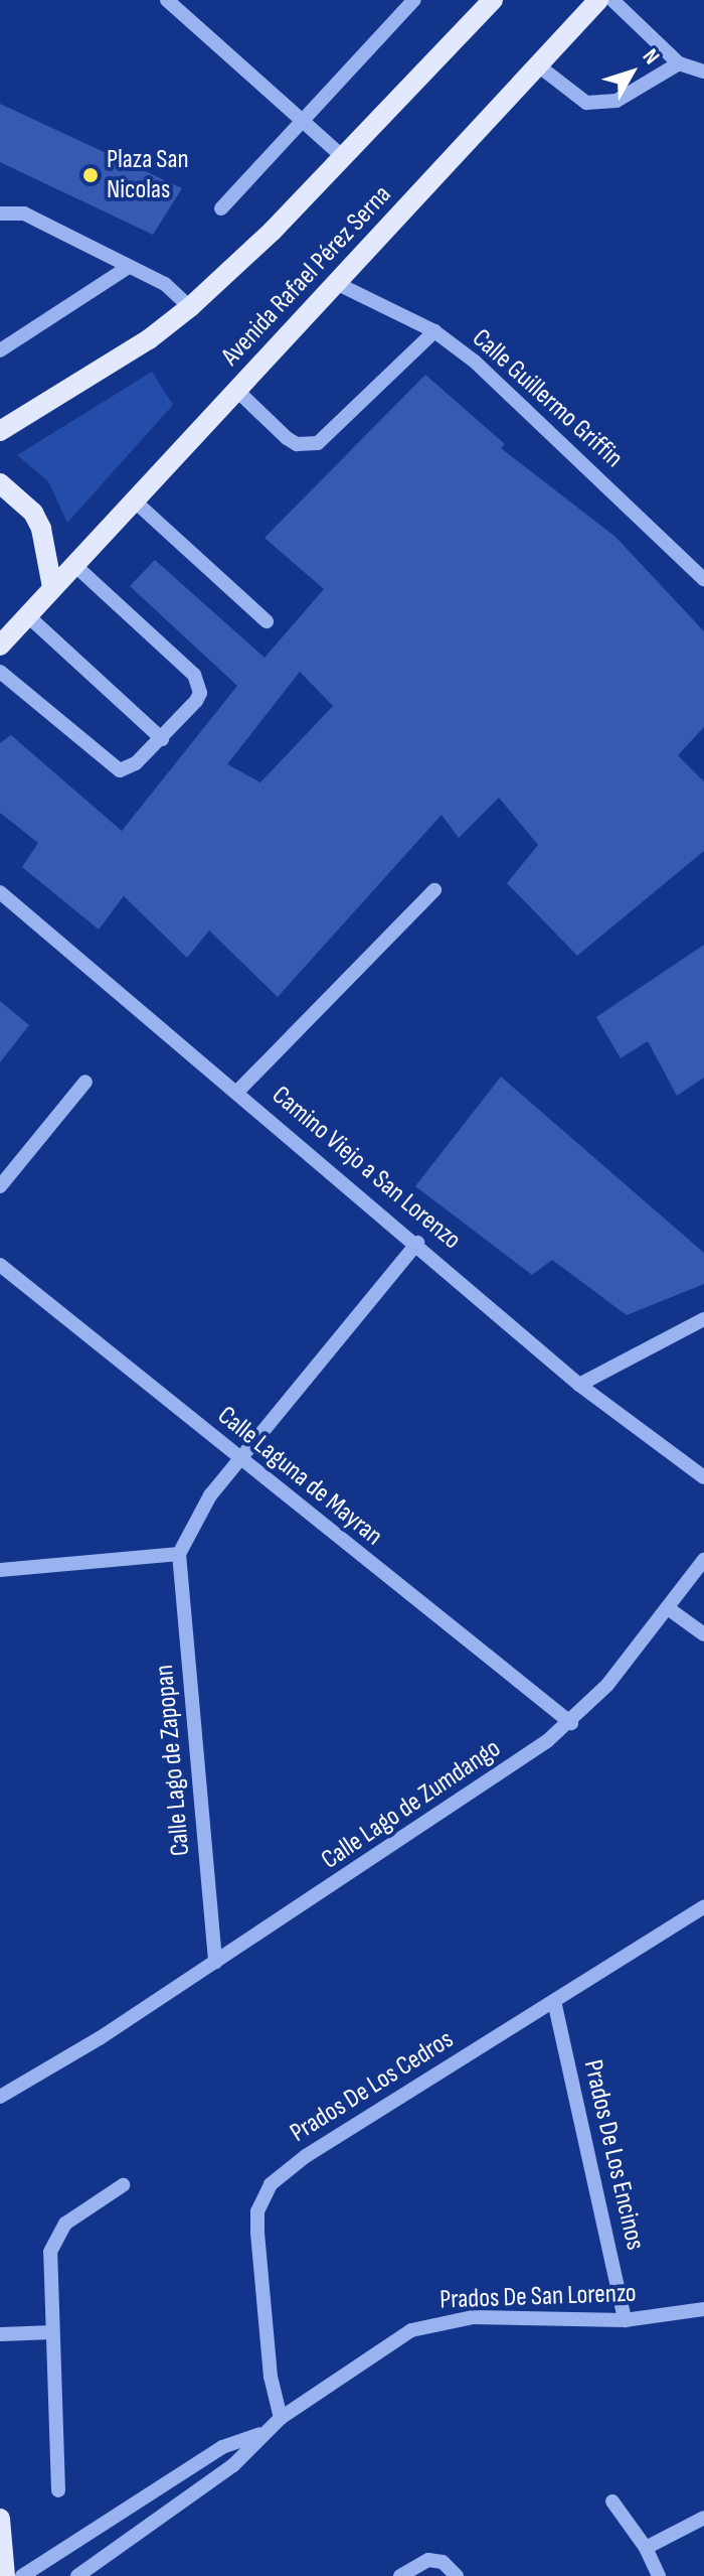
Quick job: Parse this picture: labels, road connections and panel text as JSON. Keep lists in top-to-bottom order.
{
  "streets": {
    "main road": ["Avenida Rafael Pérez Serna"],
    "street": [
      "Calle Guillermo Griffin",
      "Camino Viejo a San Lorenzo",
      "Calle Laguna de Mayran",
      "Calle Lago de Zapopan",
      "Calle Lago de Zumdango",
      "Prados De Los Cedros",
      "Prados De Los Encinos",
      "Prados De San Lorenzo"
    ]
  },
  "crossings": [
    ["Avenida Rafael Pérez Serna", "Calle Guillermo Griffin"],
    ["Calle Laguna de Mayran", "Calle Lago de Zumdango"],
    ["Calle Lago de Zapopan", "Calle Lago de Zumdango"],
    ["Prados De Los Cedros", "Prados De Los Encinos"],
    ["Prados De Los Cedros", "Prados De San Lorenzo"],
    ["Prados De Los Encinos", "Prados De San Lorenzo"]
  ],
  "places": ["Plaza San Nicolas"],
  "north": "top right"
}
